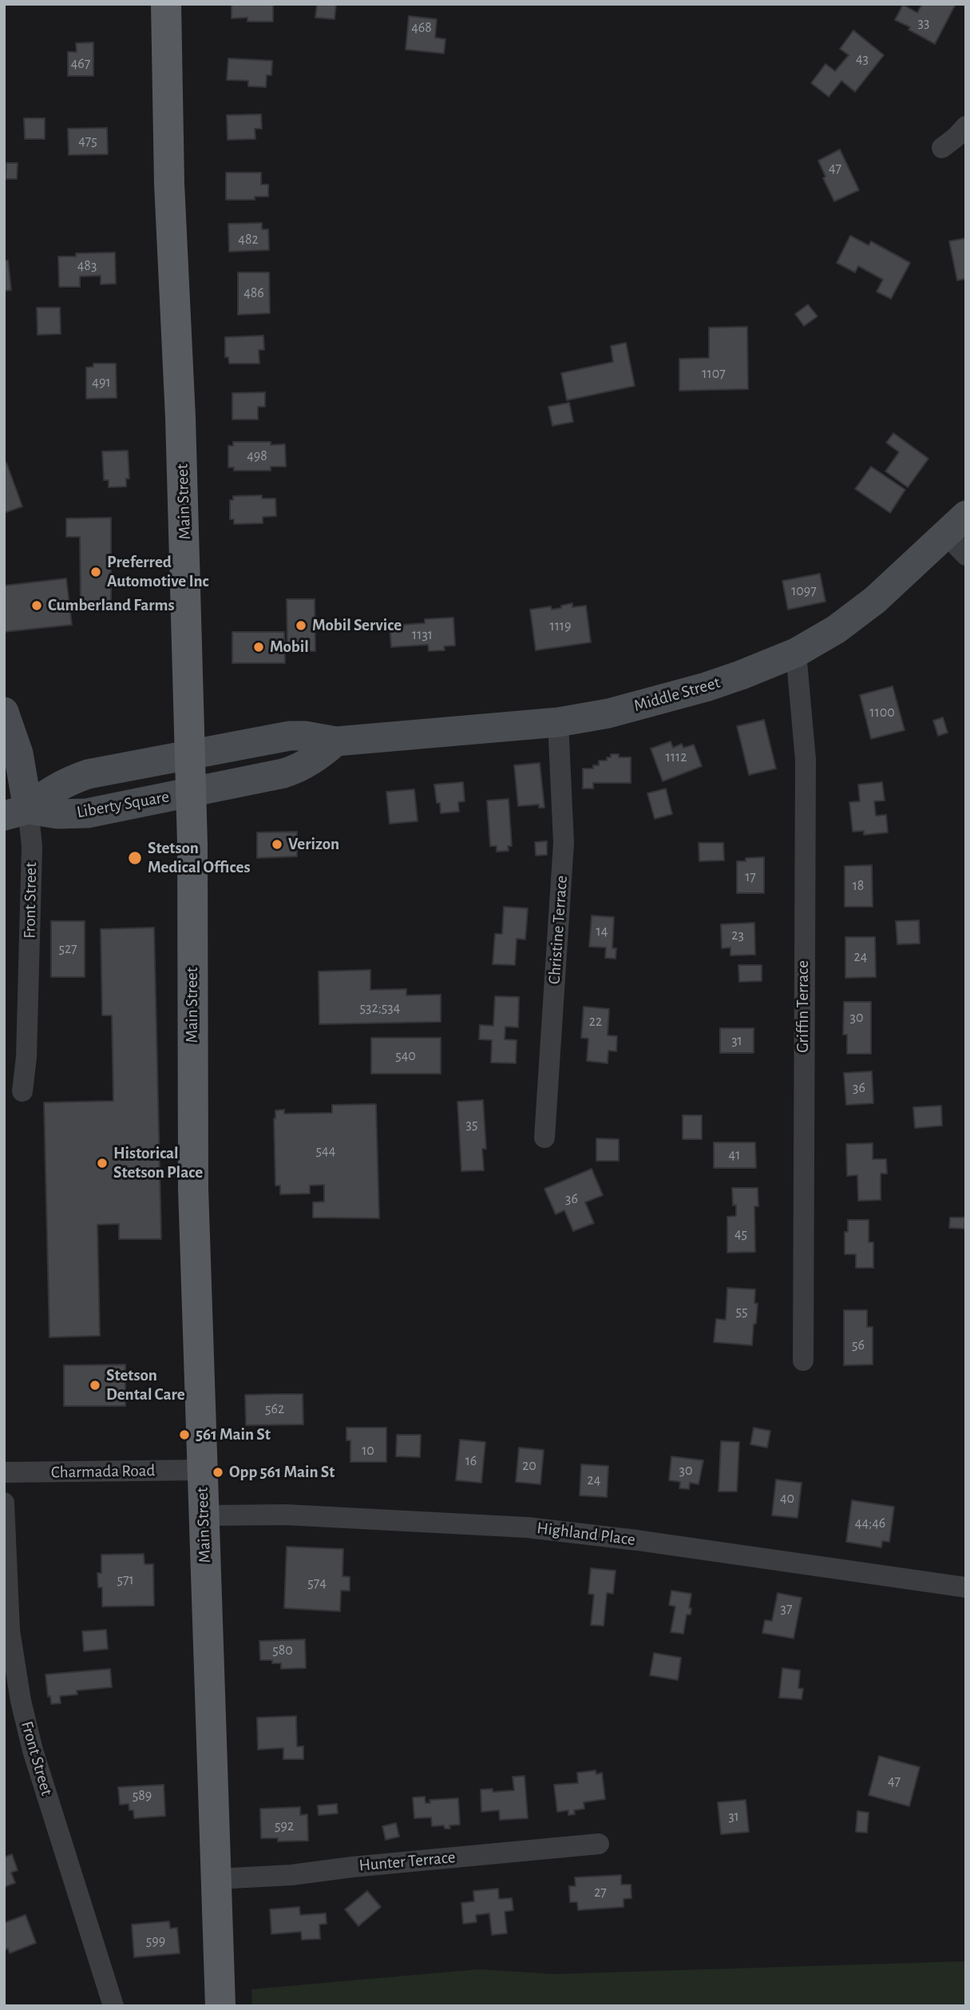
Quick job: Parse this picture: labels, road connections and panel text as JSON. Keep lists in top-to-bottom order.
{
  "streets": {
    "main road": [
      "Main Street",
      "Middle Street",
      "Liberty Square",
      "Front Street"
    ],
    "street": [
      "Christine Terrace",
      "Griffin Terrace",
      "Charmada Road",
      "Highland Place",
      "Hunter Terrace"
    ]
  },
  "crossings": [
    ["Main Street", "Middle Street"],
    ["Main Street", "Liberty Square"],
    ["Main Street", "Charmada Road"],
    ["Main Street", "Highland Place"],
    ["Main Street", "Hunter Terrace"],
    ["Middle Street", "Liberty Square"],
    ["Middle Street", "Christine Terrace"],
    ["Middle Street", "Griffin Terrace"],
    ["Liberty Square", "Front Street"]
  ],
  "places": [
    "Preferred Automotive Inc",
    "Cumberland Farms",
    "Mobil Service",
    "Mobil",
    "Verizon",
    "Stetson Medical Offices",
    "Historical Stetson Place",
    "Stetson Dental Care",
    "561 Main St",
    "Opp 561 Main St"
  ],
  "house_numbers": [
    "33",
    "468",
    "43",
    "467",
    "475",
    "47",
    "482",
    "483",
    "486",
    "1107",
    "491",
    "498",
    "1097",
    "1119",
    "1131",
    "1100",
    "1112",
    "17",
    "18",
    "14",
    "23",
    "527",
    "24",
    "532;534",
    "30",
    "22",
    "31",
    "540",
    "36",
    "35",
    "544",
    "41",
    "36",
    "45",
    "55",
    "56",
    "562",
    "10",
    "16",
    "20",
    "30",
    "24",
    "40",
    "44;46",
    "571",
    "574",
    "37",
    "580",
    "47",
    "589",
    "31",
    "592",
    "27",
    "599"
  ]
}
